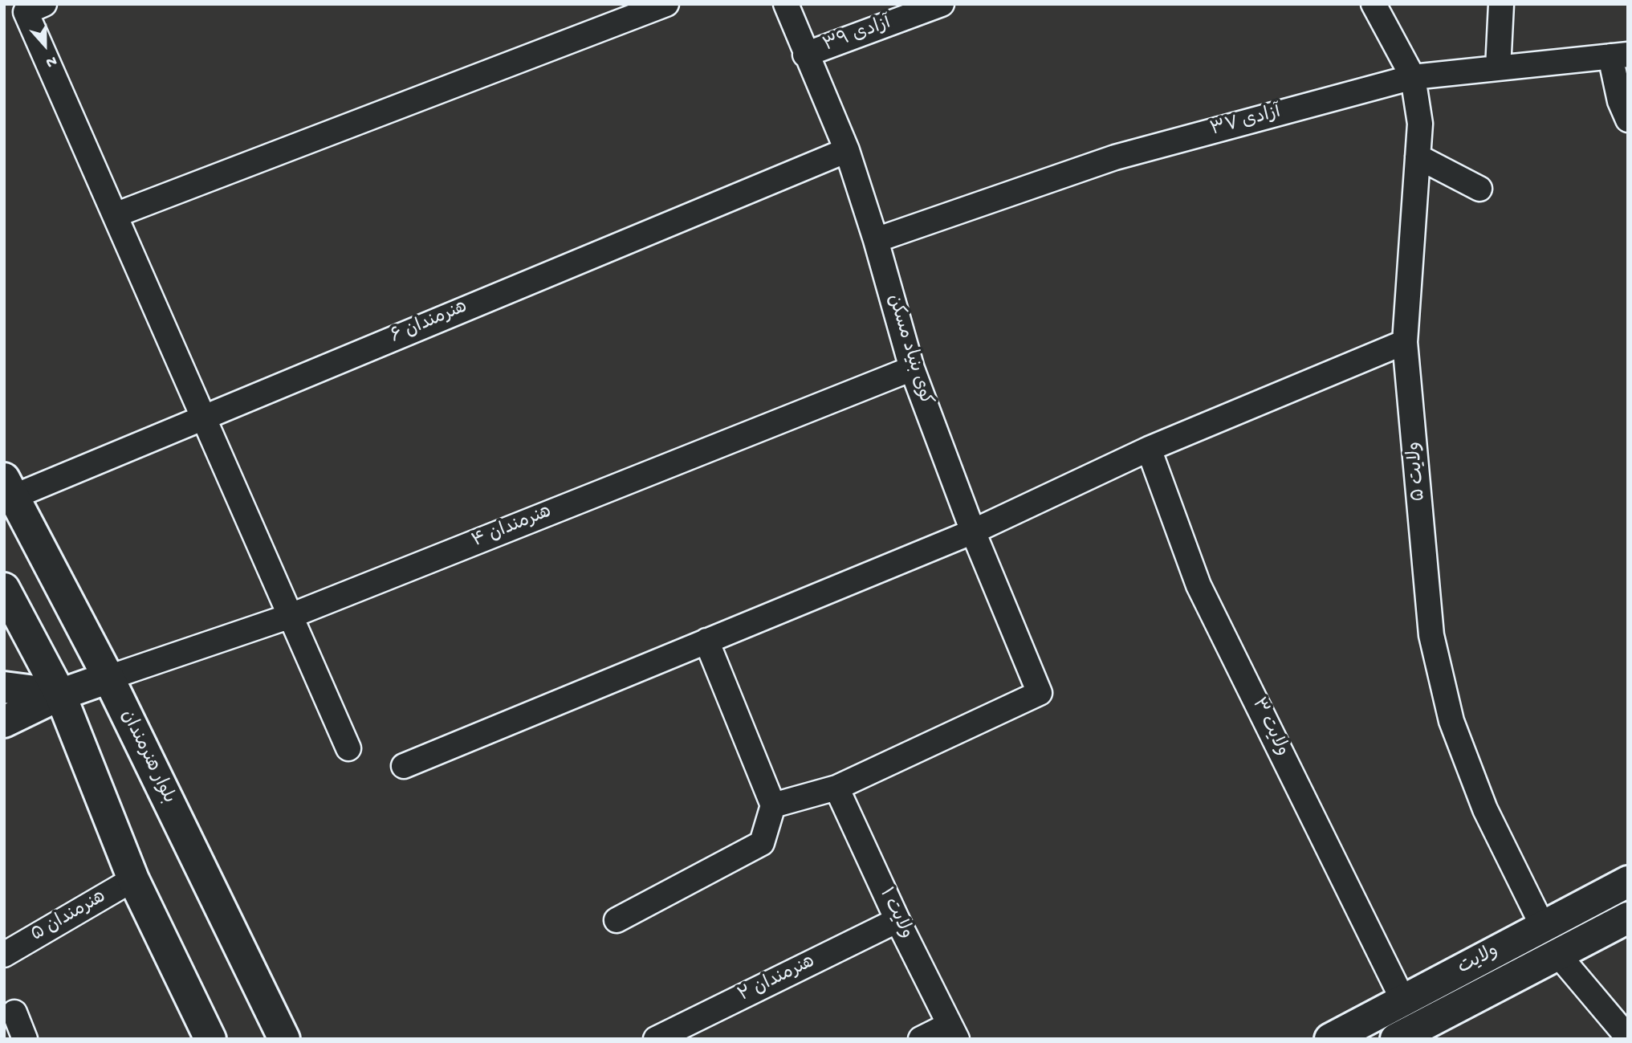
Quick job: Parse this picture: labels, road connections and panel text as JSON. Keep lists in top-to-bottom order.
{
  "streets": {
    "main road": ["بلوار هنرمندان", "ولایت"],
    "street": [
      "آزادی ۳۹",
      "آزادی ۳۷",
      "هنرمندان ۶",
      "کوی بنیاد مسکن",
      "ولایت ۵",
      "هنرمندان ۴",
      "ولایت ۳",
      "ولایت ۱",
      "هنرمندان ۵",
      "هنرمندان ۲"
    ]
  },
  "crossings": [
    ["آزادی ۳۹", "کوی بنیاد مسکن"],
    ["آزادی ۳۷", "کوی بنیاد مسکن"],
    ["آزادی ۳۷", "ولایت ۵"],
    ["هنرمندان ۶", "کوی بنیاد مسکن"],
    ["هنرمندان ۶", "بلوار هنرمندان"],
    ["کوی بنیاد مسکن", "هنرمندان ۴"],
    ["کوی بنیاد مسکن", "ولایت ۱"],
    ["ولایت ۵", "ولایت"],
    ["هنرمندان ۴", "بلوار هنرمندان"],
    ["ولایت ۳", "ولایت"],
    ["ولایت ۱", "هنرمندان ۲"]
  ],
  "north": "bottom"
}
